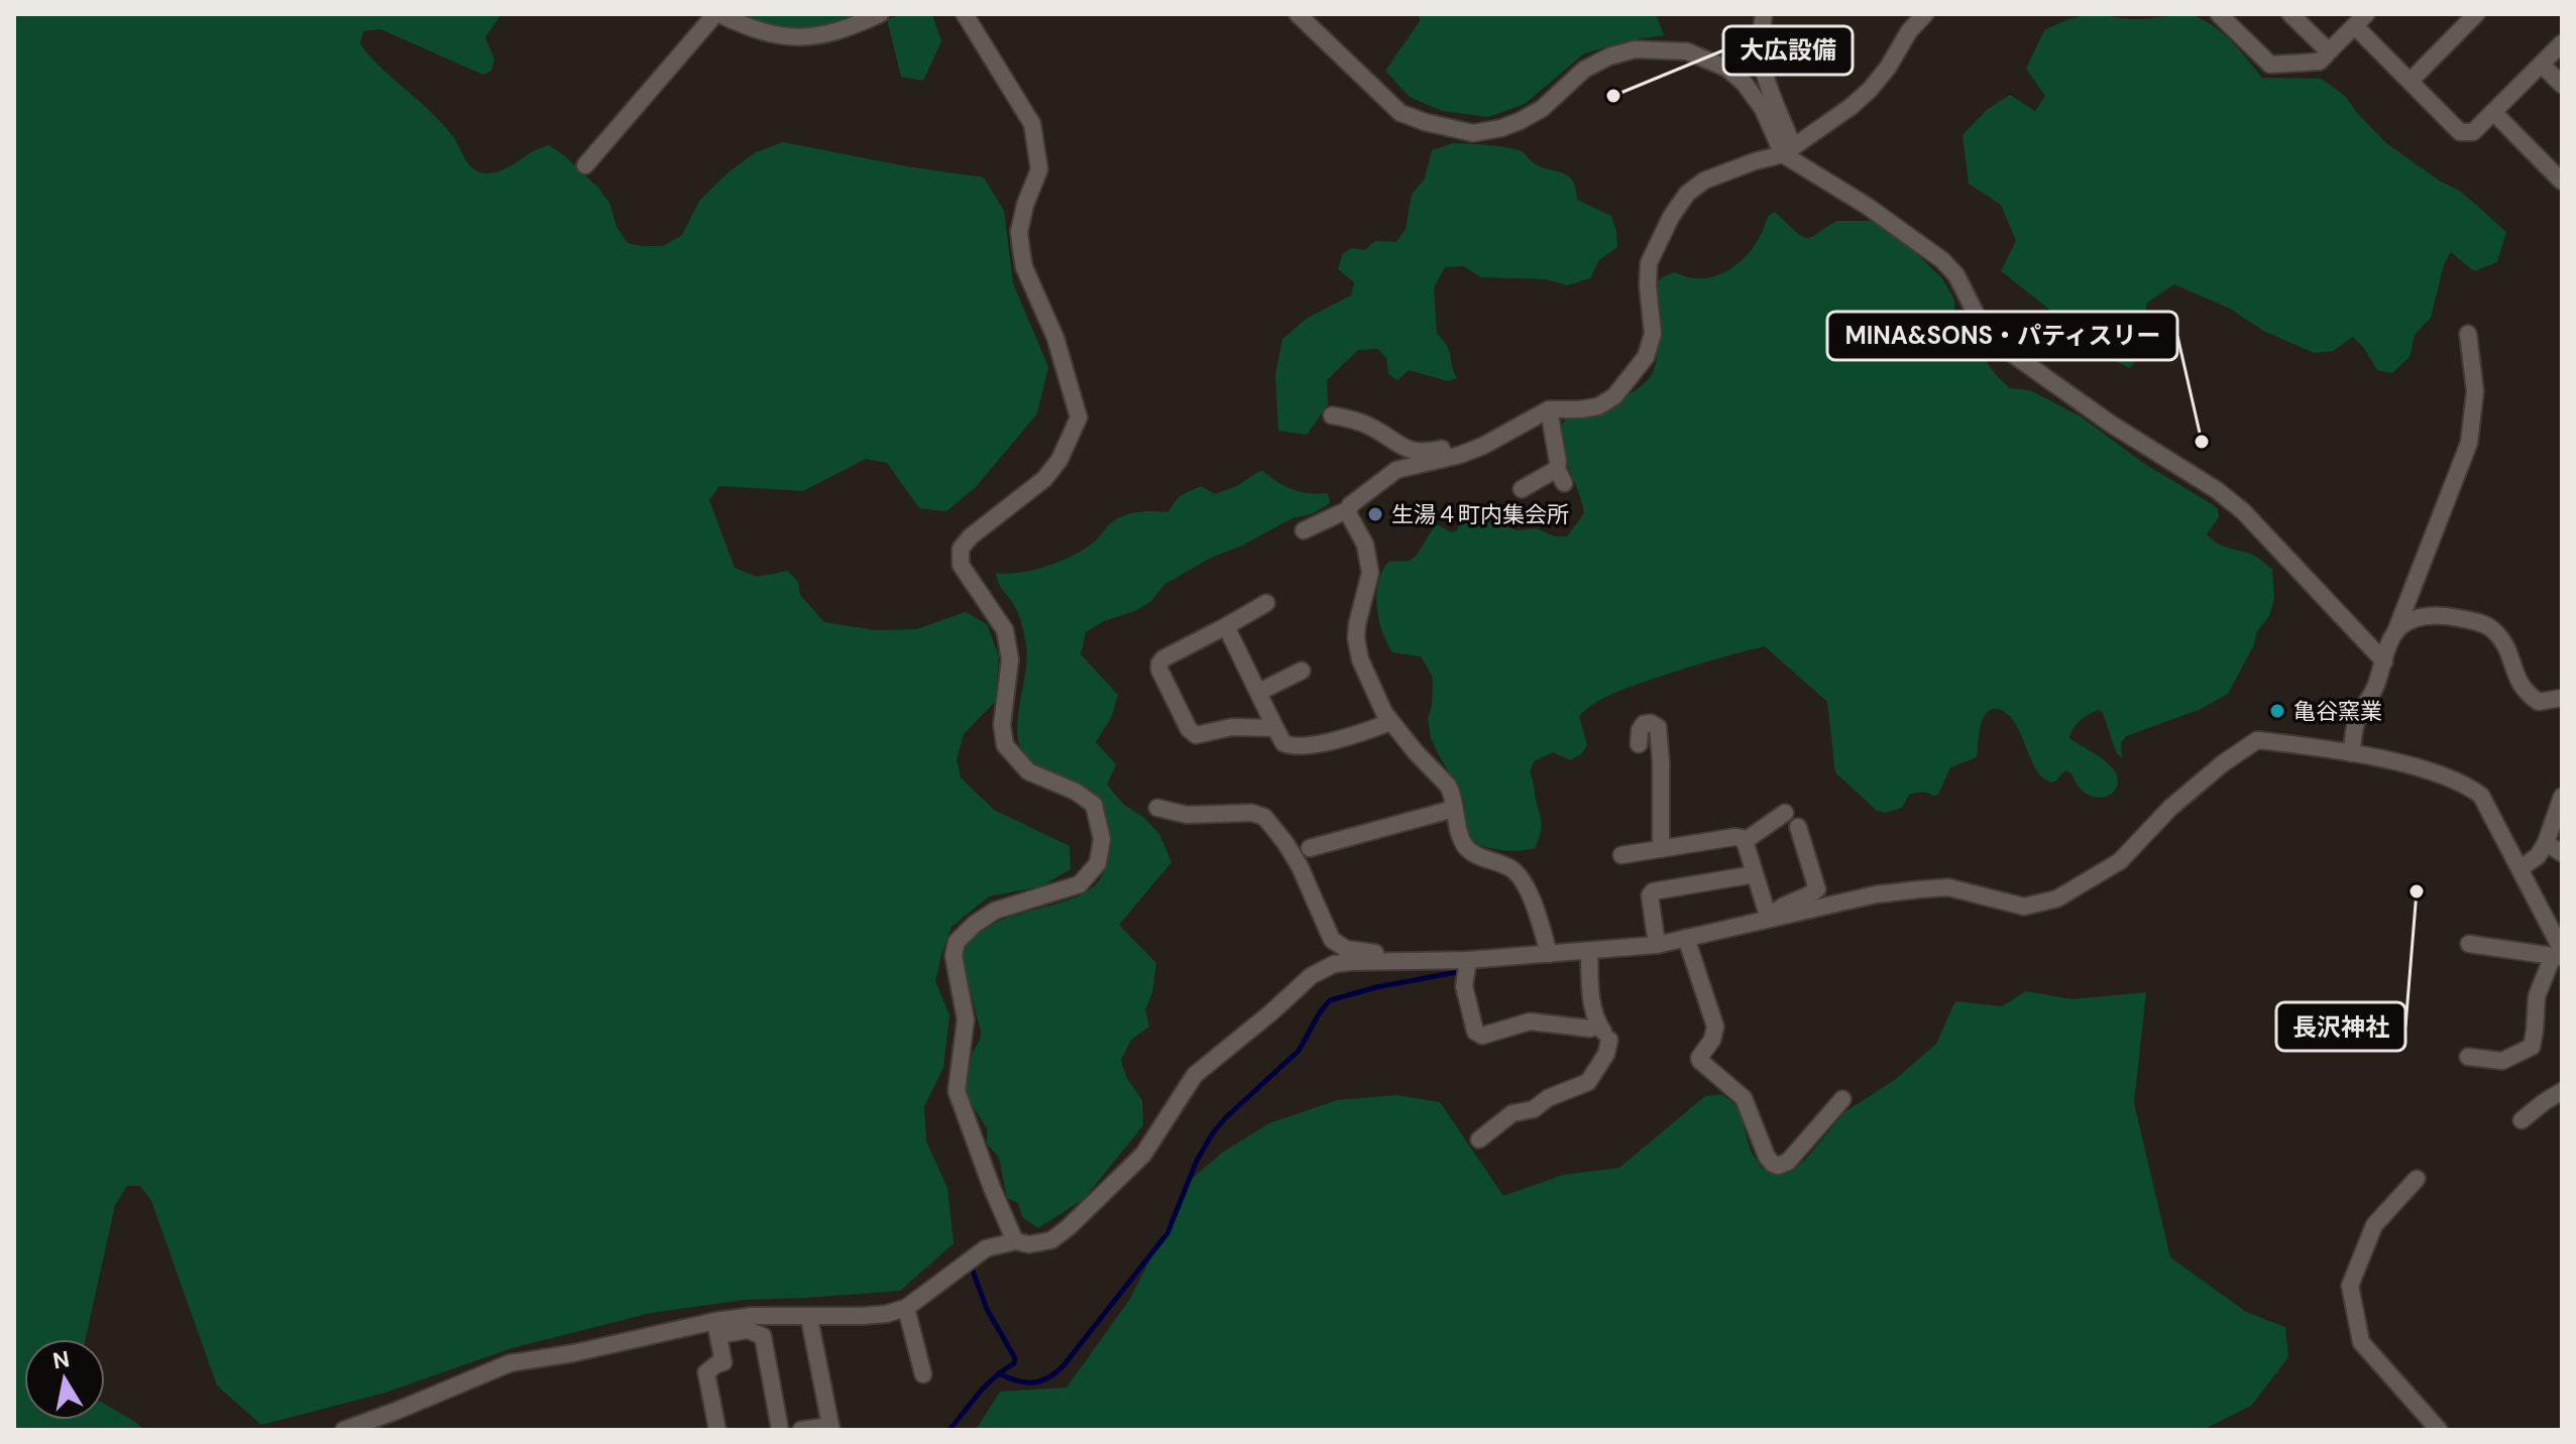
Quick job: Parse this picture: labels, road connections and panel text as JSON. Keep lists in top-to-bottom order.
{
  "places": [
    "大広設備",
    "MINA&SONS・パティスリー",
    "生湯４町内集会所",
    "亀谷窯業",
    "長沢神社"
  ],
  "north": "top"
}
